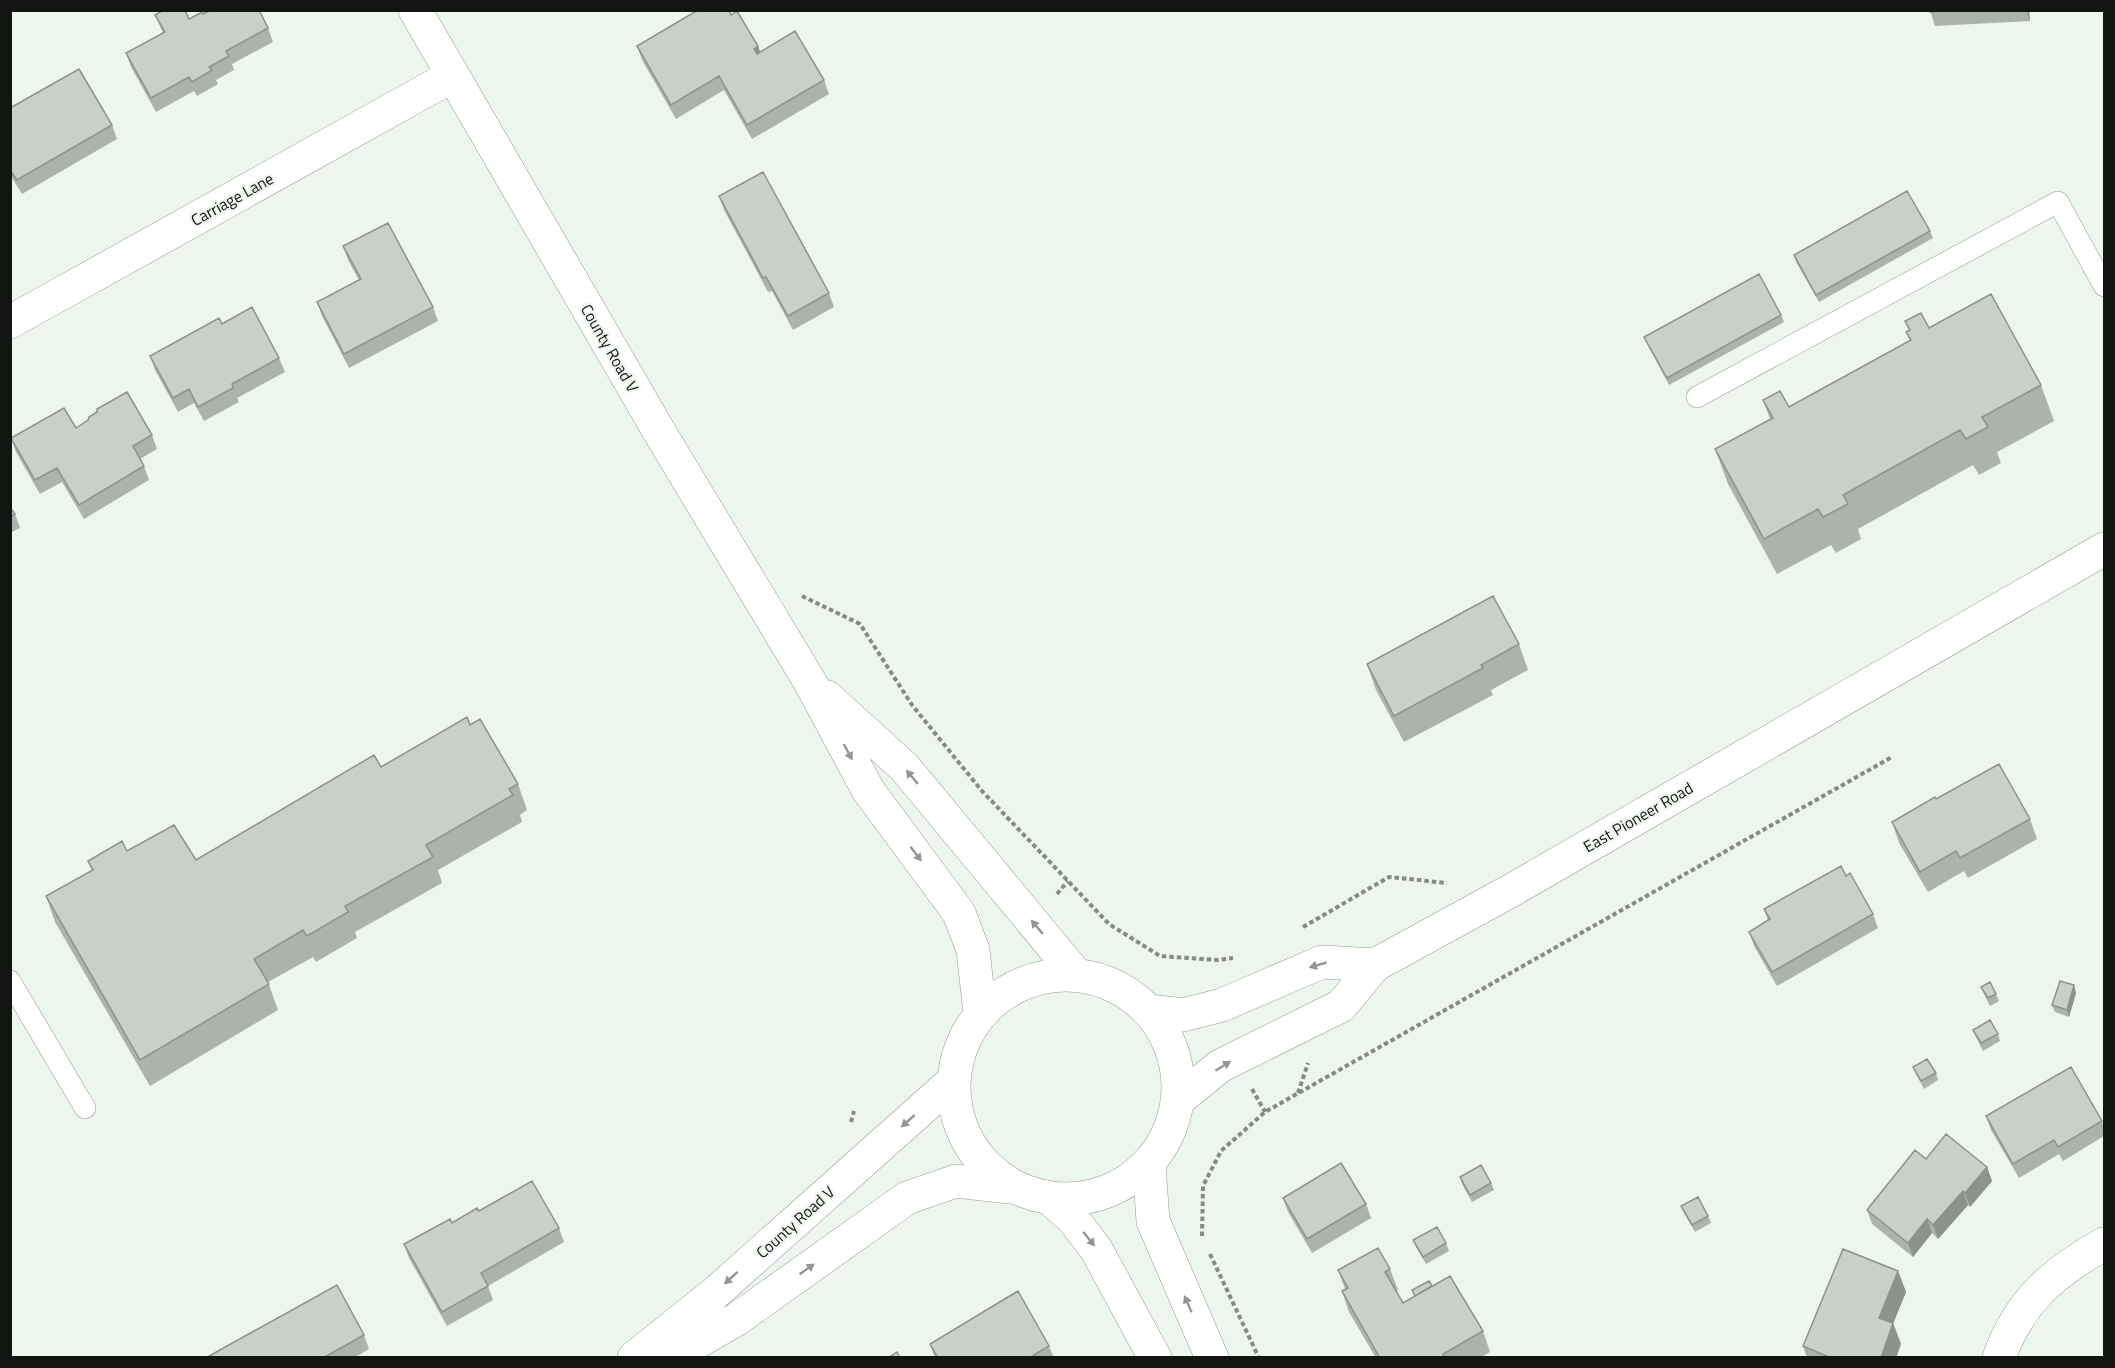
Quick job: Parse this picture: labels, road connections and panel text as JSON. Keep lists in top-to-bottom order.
{
  "streets": {
    "main road": ["Carriage Lane", "County Road V", "East Pioneer Road"]
  },
  "crossings": [
    ["Carriage Lane", "County Road V"]
  ]
}
